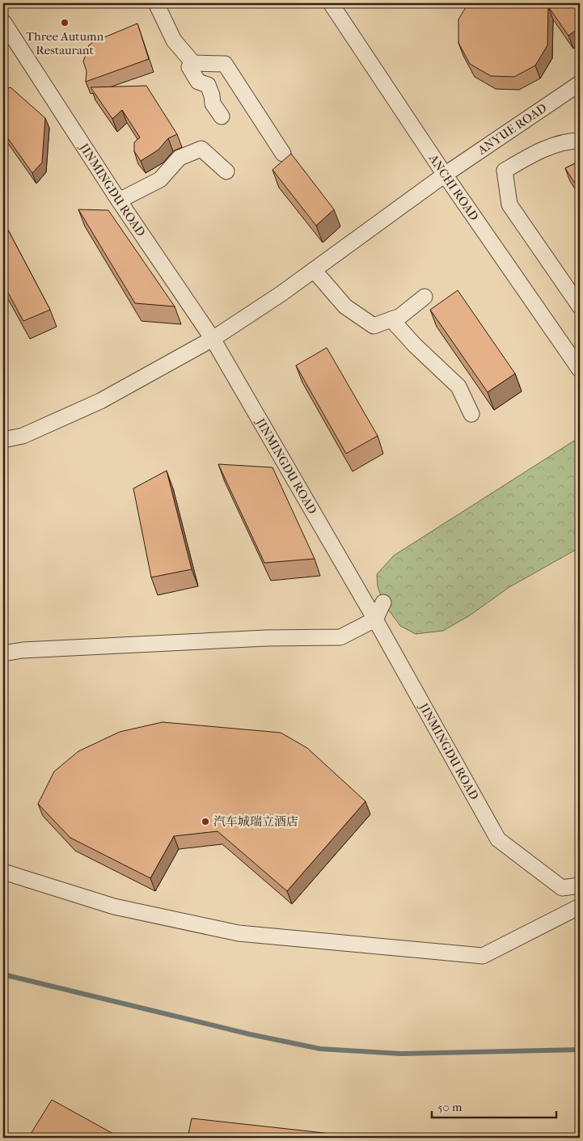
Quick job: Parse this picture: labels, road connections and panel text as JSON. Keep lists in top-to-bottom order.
{
  "streets": {
    "street": ["ANYUE ROAD", "ANCHI ROAD", "JINMINGDU ROAD"]
  },
  "crossings": [
    ["ANYUE ROAD", "ANCHI ROAD"],
    ["ANYUE ROAD", "JINMINGDU ROAD"]
  ],
  "places": ["Three Autumn Restaurant", "汽车城瑞立酒店"],
  "scale_bar": "50 m"
}
